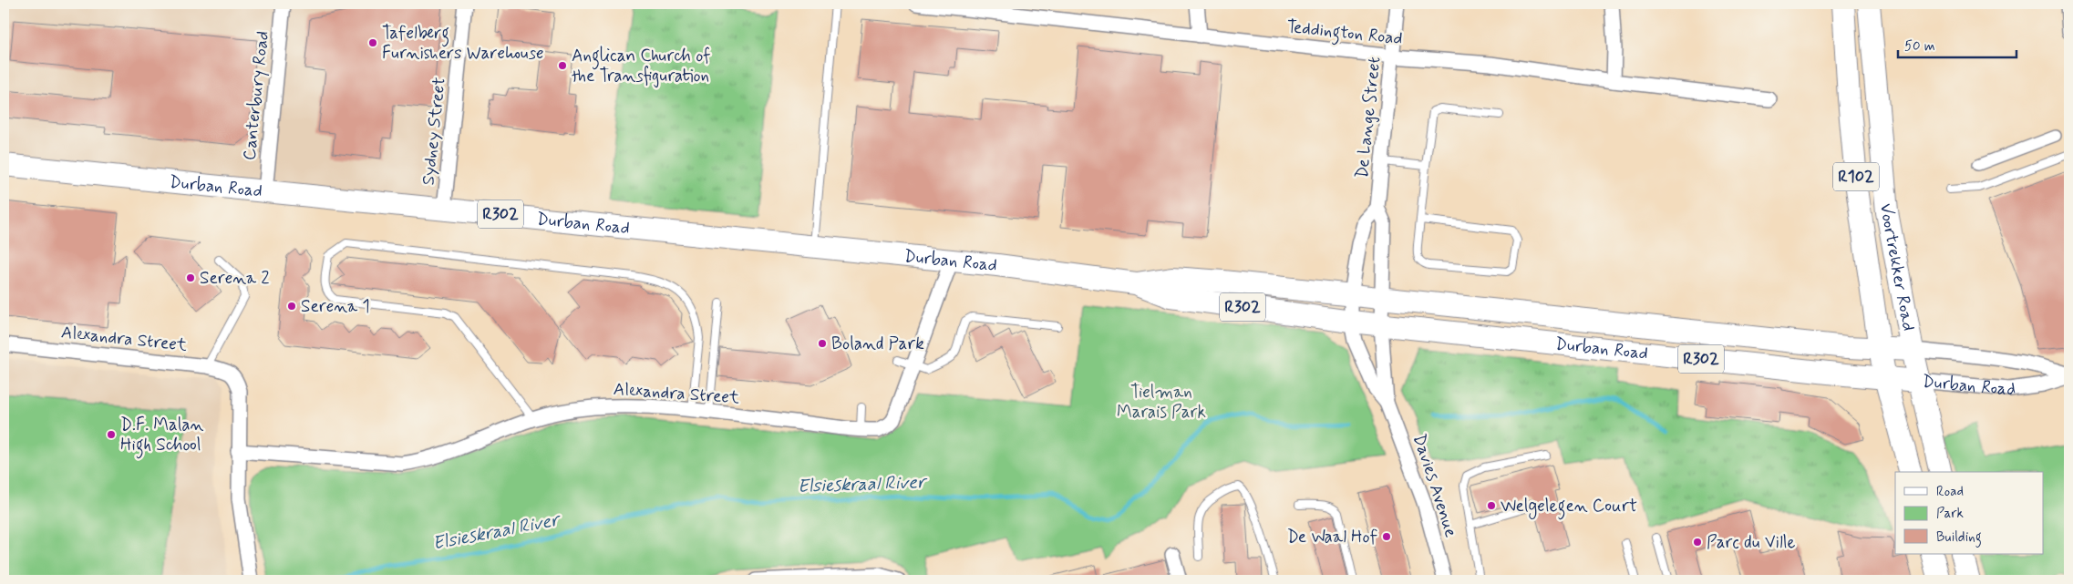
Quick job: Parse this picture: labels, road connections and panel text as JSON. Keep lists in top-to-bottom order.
{
  "streets": {
    "main road": [
      "R102",
      "Durban Road",
      "R302",
      "Voortrekker Road"
    ],
    "street": [
      "Teddington Road",
      "Canterbury Road",
      "De Lange Street",
      "Sydney Street",
      "Alexandra Street",
      "Davies Avenue"
    ]
  },
  "crossings": [
    ["Teddington Road", "De Lange Street"],
    ["Canterbury Road", "Durban Road"],
    ["De Lange Street", "Durban Road"],
    ["De Lange Street", "Davies Avenue"],
    ["Sydney Street", "Durban Road"],
    ["Durban Road", "Voortrekker Road"],
    ["Durban Road", "Alexandra Street"],
    ["Durban Road", "Davies Avenue"]
  ],
  "water": ["Elsieskraal River"],
  "parks": ["Tielman Marais Park"],
  "places": [
    "Tafelberg Furnishers Warehouse",
    "Anglican Church of the Transfiguration",
    "Serena 2",
    "Serena 1",
    "Boland Park",
    "D.F. Malan High School",
    "Welgelegen Court",
    "De Waal Hof",
    "Parc du Ville"
  ],
  "legend": ["Road", "Park", "Building"],
  "scale_bar": "50 m"
}
